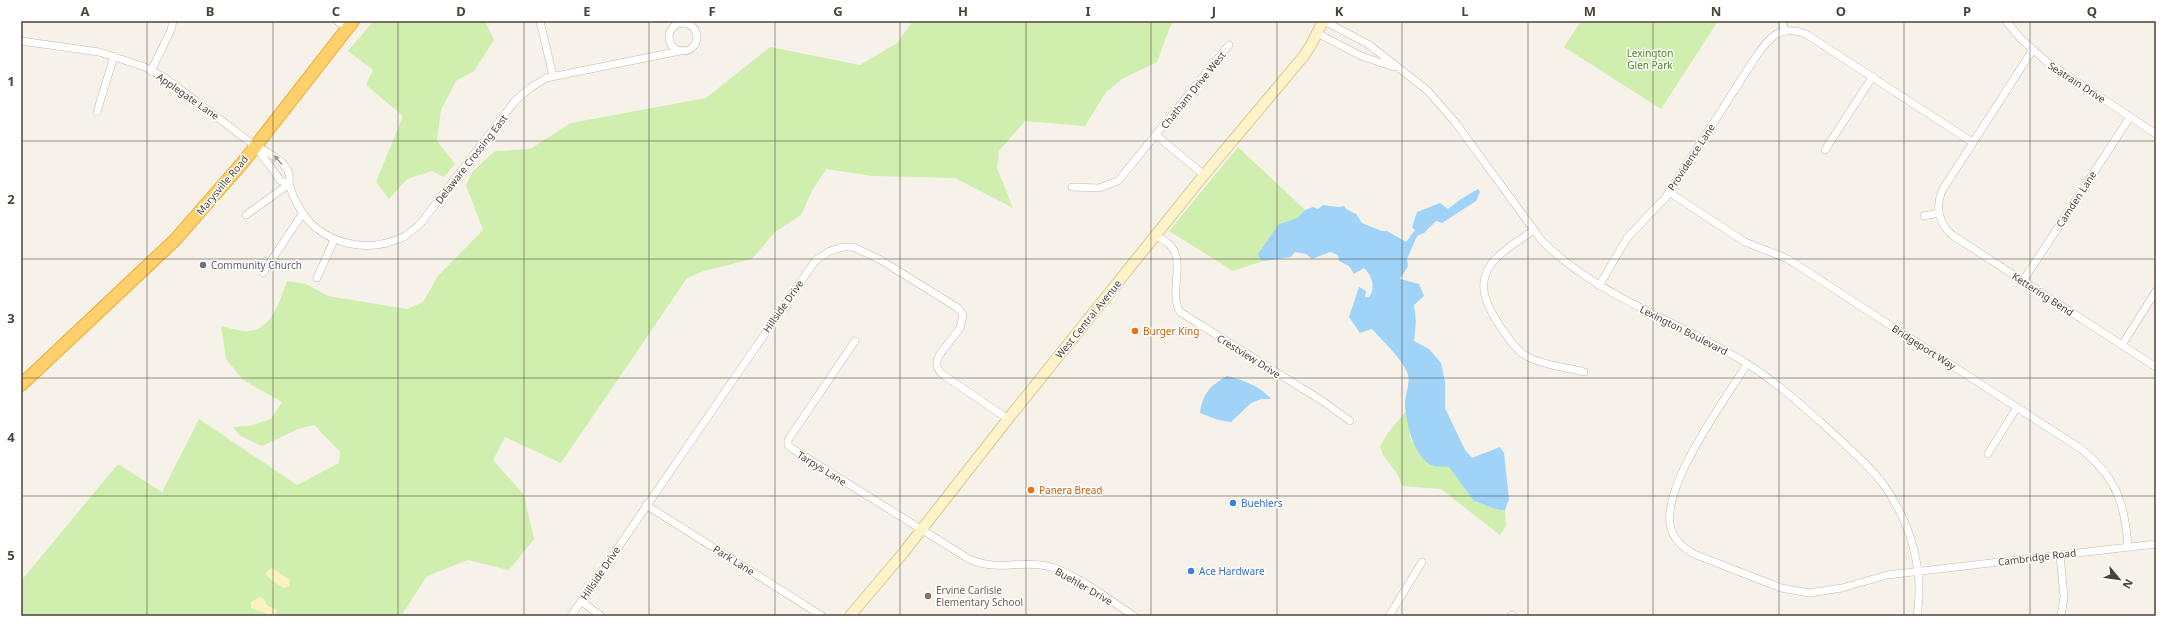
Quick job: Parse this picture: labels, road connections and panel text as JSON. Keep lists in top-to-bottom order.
{
  "streets": {
    "highway": ["Marysville Road"],
    "main road": ["West Central Avenue"],
    "street": [
      "Seatrain Drive",
      "Chatham Drive West",
      "Applegate Lane",
      "Providence Lane",
      "Delaware Crossing East",
      "Camden Lane",
      "Kettering Bend",
      "Hillside Drive",
      "Lexington Boulevard",
      "Bridgeport Way",
      "Crestview Drive",
      "Tarpys Lane",
      "Cambridge Road",
      "Park Lane",
      "Buehler Drive"
    ]
  },
  "crossings": [
    ["Seatrain Drive", "Camden Lane"],
    ["Applegate Lane", "Delaware Crossing East"],
    ["Applegate Lane", "Marysville Road"],
    ["Providence Lane", "Lexington Boulevard"],
    ["Providence Lane", "Bridgeport Way"],
    ["Delaware Crossing East", "Marysville Road"],
    ["Camden Lane", "Kettering Bend"],
    ["Hillside Drive", "West Central Avenue"],
    ["Hillside Drive", "Park Lane"],
    ["West Central Avenue", "Lexington Boulevard"],
    ["West Central Avenue", "Crestview Drive"],
    ["West Central Avenue", "Tarpys Lane"],
    ["West Central Avenue", "Buehler Drive"],
    ["Lexington Boulevard", "Cambridge Road"],
    ["Bridgeport Way", "Cambridge Road"],
    ["Tarpys Lane", "Buehler Drive"]
  ],
  "parks": ["Lexington Glen Park"],
  "places": [
    "Community Church",
    "Burger King",
    "Panera Bread",
    "Buehlers",
    "Ace Hardware",
    "Ervine Carlisle Elementary School"
  ],
  "north": "bottom right",
  "grid": {
    "columns": [
      "A",
      "B",
      "C",
      "D",
      "E",
      "F",
      "G",
      "H",
      "I",
      "J",
      "K",
      "L",
      "M",
      "N",
      "O",
      "P",
      "Q"
    ],
    "rows": [
      "1",
      "2",
      "3",
      "4",
      "5"
    ]
  }
}
